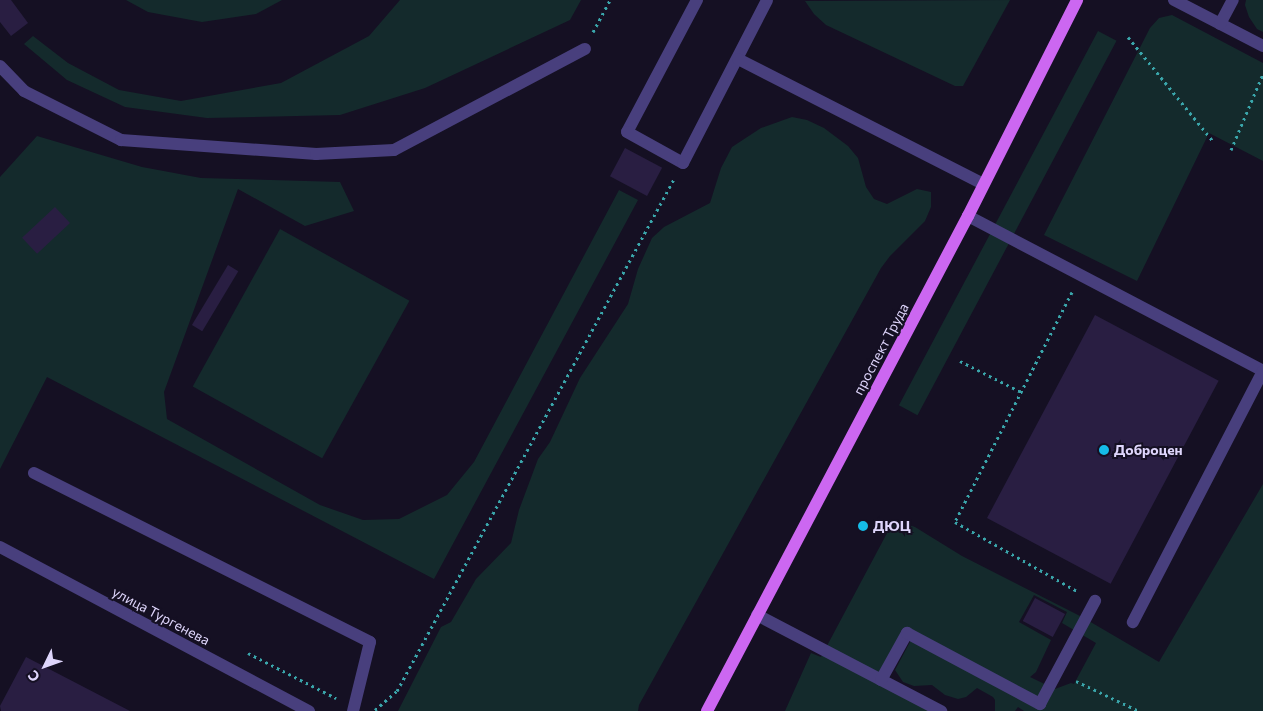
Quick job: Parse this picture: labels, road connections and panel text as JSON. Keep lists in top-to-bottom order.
{
  "streets": {
    "main road": ["проспект Труда"],
    "street": ["улица Тургенева"]
  },
  "places": ["Доброцен", "ДЮЦ"],
  "north": "bottom left"
}
